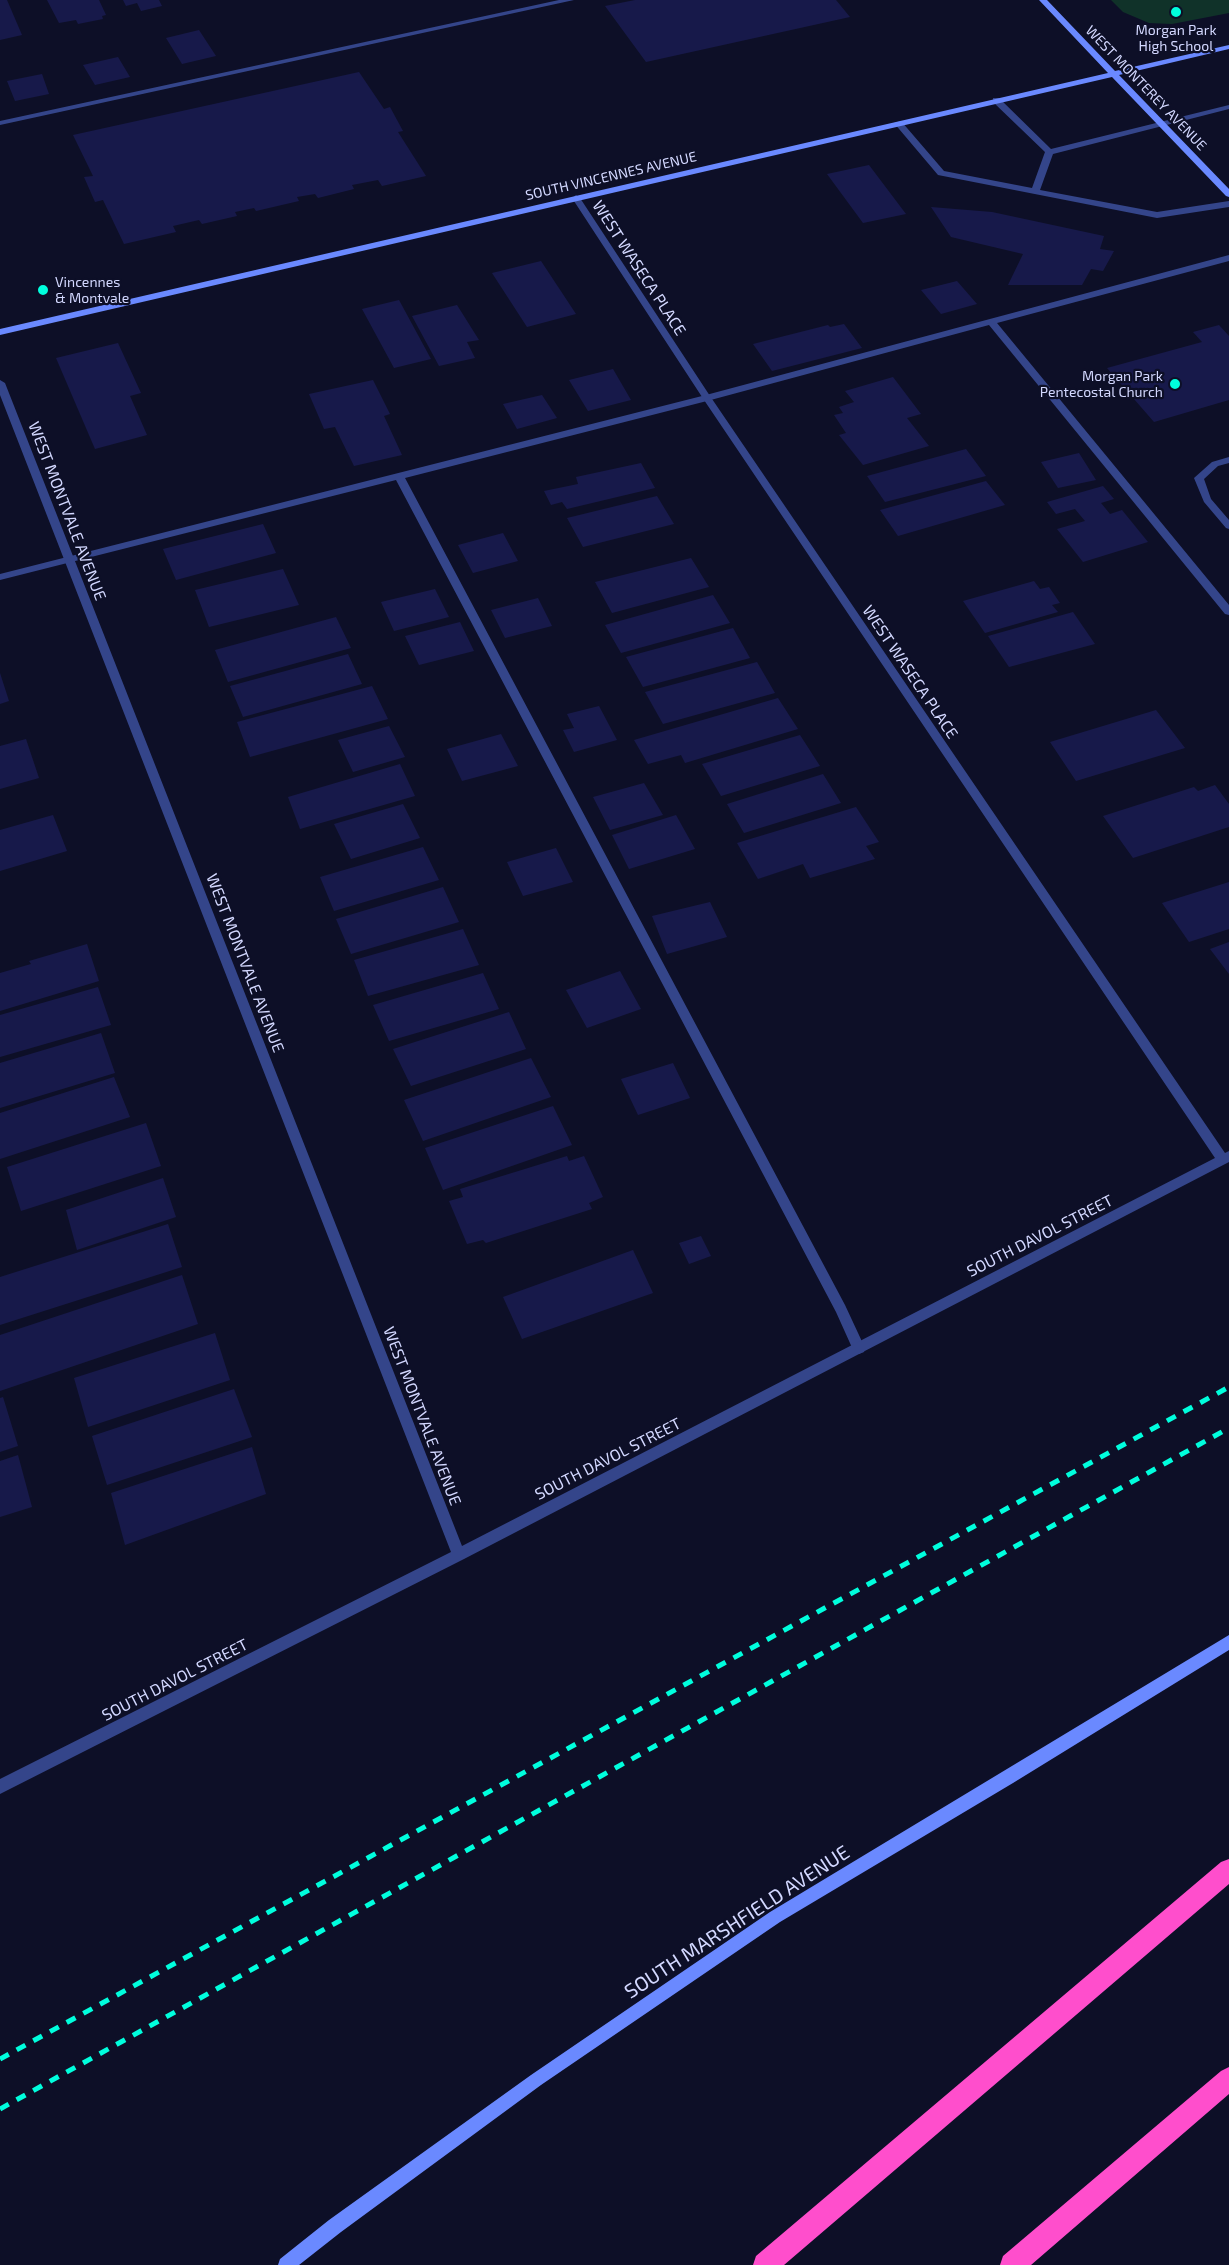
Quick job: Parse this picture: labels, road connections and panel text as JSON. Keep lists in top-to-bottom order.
{
  "streets": {
    "main road": ["WEST MONTEREY AVENUE", "SOUTH VINCENNES AVENUE", "SOUTH MARSHFIELD AVENUE"],
    "street": ["WEST WASECA PLACE", "WEST MONTVALE AVENUE", "SOUTH DAVOL STREET"]
  },
  "crossings": [
    ["WEST MONTEREY AVENUE", "SOUTH VINCENNES AVENUE"],
    ["SOUTH VINCENNES AVENUE", "WEST WASECA PLACE"],
    ["WEST WASECA PLACE", "SOUTH DAVOL STREET"],
    ["WEST MONTVALE AVENUE", "SOUTH DAVOL STREET"]
  ],
  "places": ["Morgan Park High School", "Vincennes & Montvale", "Morgan Park Pentecostal Church"]
}
